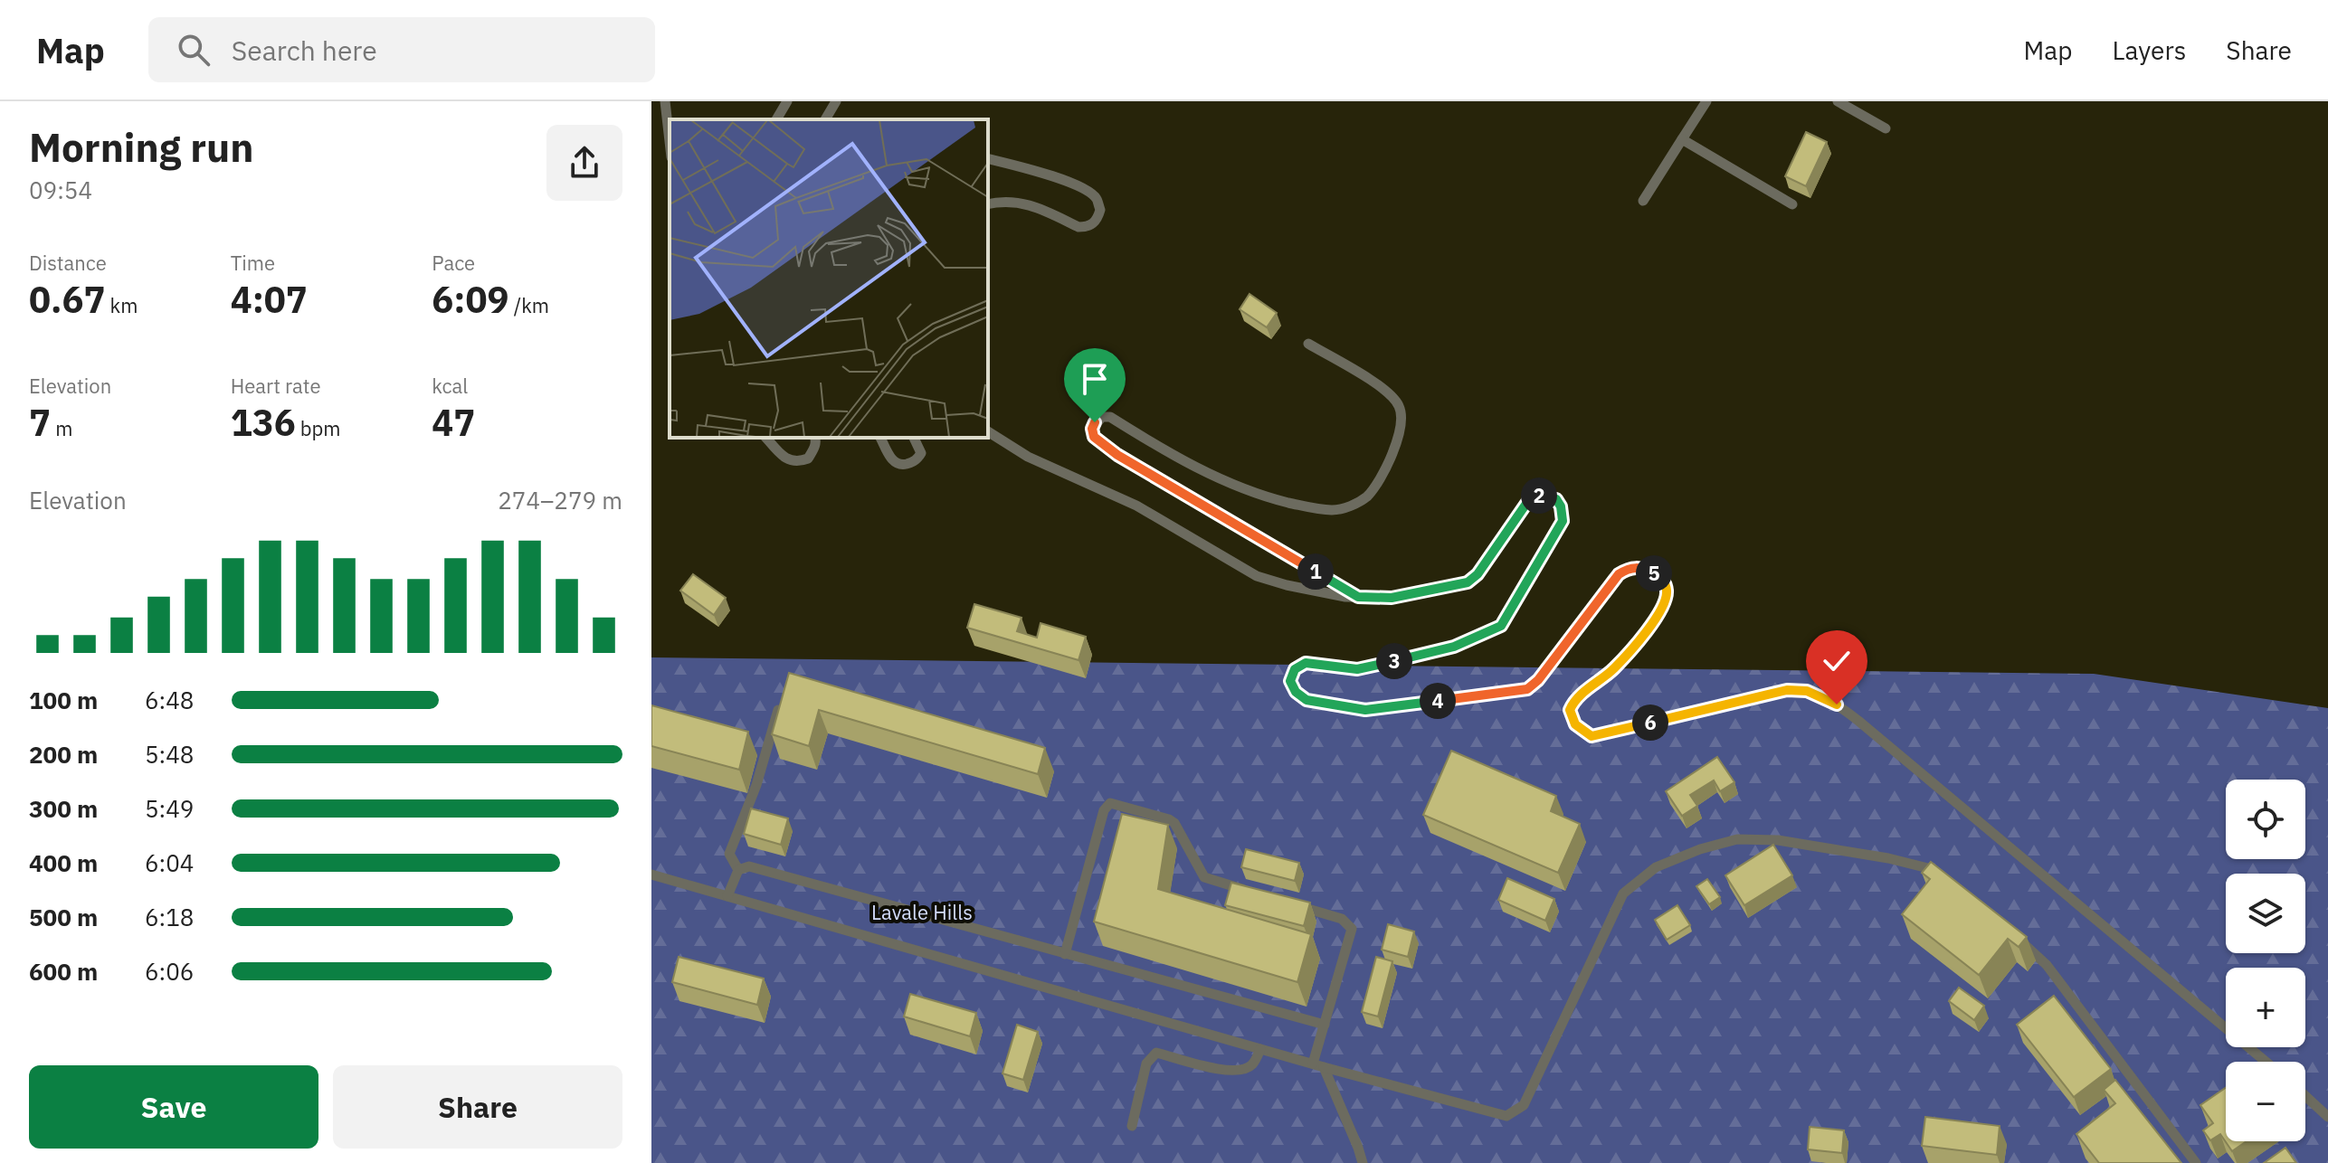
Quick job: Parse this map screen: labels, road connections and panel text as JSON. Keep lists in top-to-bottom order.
{
  "parks": ["Lavale Hills"],
  "page": {
    "header": "Map",
    "search": "Search here",
    "nav": ["Map", "Layers", "Share"],
    "heading": ["Morning run", "09:54"],
    "stats": [
      ["Distance", "0.67 km"],
      ["Time", "4:07"],
      ["Pace", "6:09 /km"],
      ["Elevation", "7 m"],
      ["Heart rate", "136 bpm"],
      ["kcal", "47"]
    ],
    "chart": ["Elevation", "274–279 m"],
    "pins": [
      "2",
      "1",
      "5",
      "3",
      "4",
      "6"
    ],
    "list": [
      {
        "name": "100 m",
        "note": "6:48"
      },
      {
        "name": "200 m",
        "note": "5:48"
      },
      {
        "name": "300 m",
        "note": "5:49"
      },
      {
        "name": "400 m",
        "note": "6:04"
      },
      {
        "name": "500 m",
        "note": "6:18"
      },
      {
        "name": "600 m",
        "note": "6:06"
      }
    ],
    "map_buttons": ["+", "−"],
    "buttons": ["Save", "Share"]
  }
}
